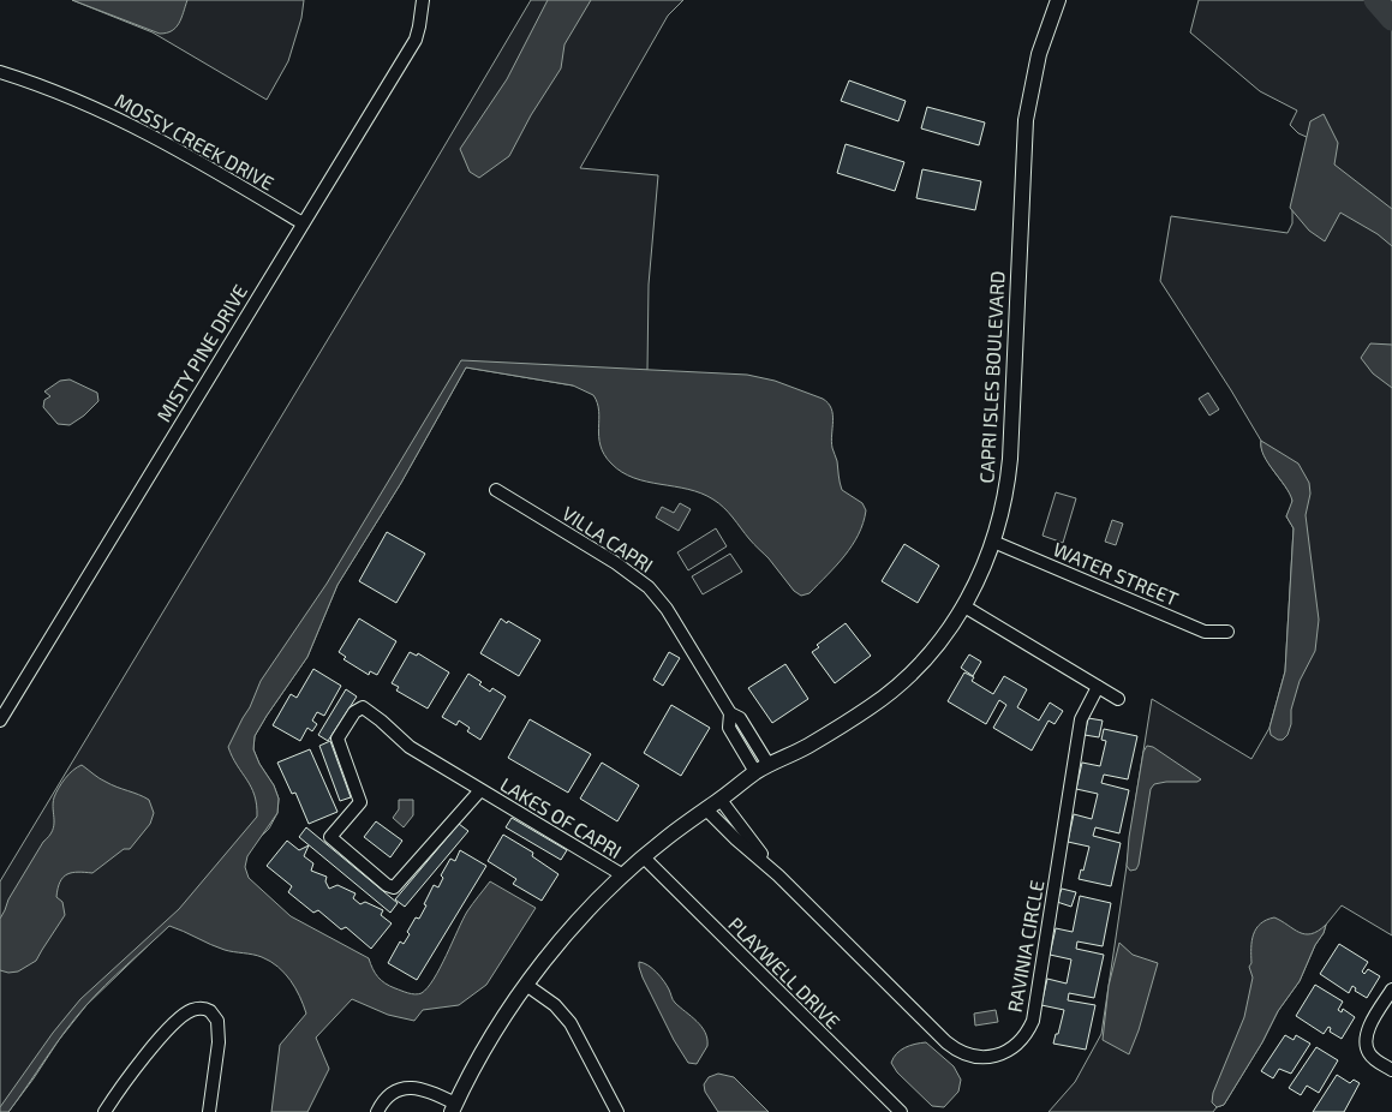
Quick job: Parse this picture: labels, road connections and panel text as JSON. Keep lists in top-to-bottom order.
{
  "streets": {
    "street": [
      "MOSSY CREEK DRIVE",
      "MISTY PINE DRIVE",
      "CAPRI ISLES BOULEVARD",
      "VILLA CAPRI",
      "WATER STREET",
      "LAKES OF CAPRI",
      "RAVINIA CIRCLE",
      "PLAYWELL DRIVE"
    ]
  },
  "crossings": [
    ["MOSSY CREEK DRIVE", "MISTY PINE DRIVE"],
    ["CAPRI ISLES BOULEVARD", "VILLA CAPRI"],
    ["CAPRI ISLES BOULEVARD", "WATER STREET"],
    ["CAPRI ISLES BOULEVARD", "LAKES OF CAPRI"],
    ["CAPRI ISLES BOULEVARD", "RAVINIA CIRCLE"],
    ["CAPRI ISLES BOULEVARD", "PLAYWELL DRIVE"]
  ]
}
